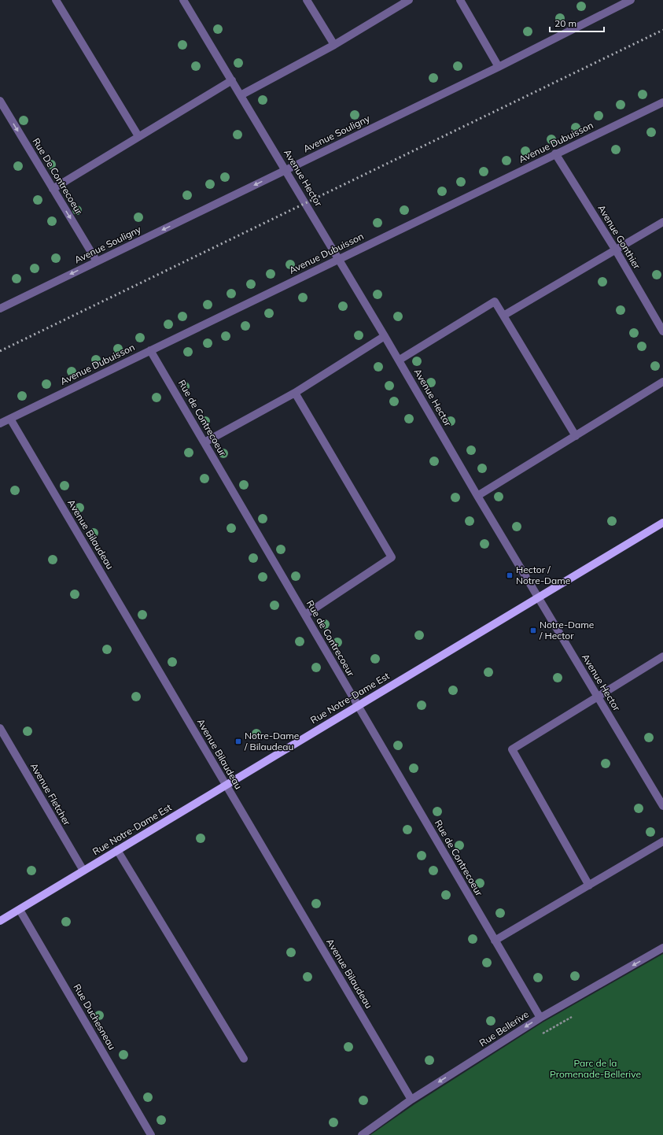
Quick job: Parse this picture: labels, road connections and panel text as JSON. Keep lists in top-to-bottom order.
{
  "streets": {
    "main road": ["Rue Notre-Dame Est"],
    "street": [
      "Avenue Souligny",
      "Avenue Dubuisson",
      "Rue De Contrecoeur",
      "Avenue Hector",
      "Avenue Gonthier",
      "Rue de Contrecoeur",
      "Avenue Bilaudeau",
      "Avenue Fletcher",
      "Rue Duchesneau",
      "Rue Bellerive"
    ]
  },
  "crossings": [
    ["Avenue Souligny", "Rue De Contrecoeur"],
    ["Avenue Souligny", "Avenue Hector"],
    ["Avenue Dubuisson", "Avenue Hector"],
    ["Avenue Dubuisson", "Avenue Gonthier"],
    ["Avenue Dubuisson", "Rue de Contrecoeur"],
    ["Avenue Dubuisson", "Avenue Bilaudeau"],
    ["Avenue Hector", "Rue Notre-Dame Est"],
    ["Rue de Contrecoeur", "Rue Notre-Dame Est"],
    ["Rue de Contrecoeur", "Rue Bellerive"],
    ["Avenue Bilaudeau", "Rue Notre-Dame Est"],
    ["Avenue Bilaudeau", "Rue Bellerive"],
    ["Rue Notre-Dame Est", "Avenue Fletcher"],
    ["Rue Notre-Dame Est", "Rue Duchesneau"]
  ],
  "one_way": ["Avenue Souligny", "Rue De Contrecoeur", "Rue Bellerive"],
  "parks": ["Parc de la Promenade-Bellerive"],
  "places": {
    "transit": ["Hector / Notre-Dame", "Notre-Dame / Hector", "Notre-Dame / Bilaudeau"]
  },
  "scale_bar": "20 m"
}
